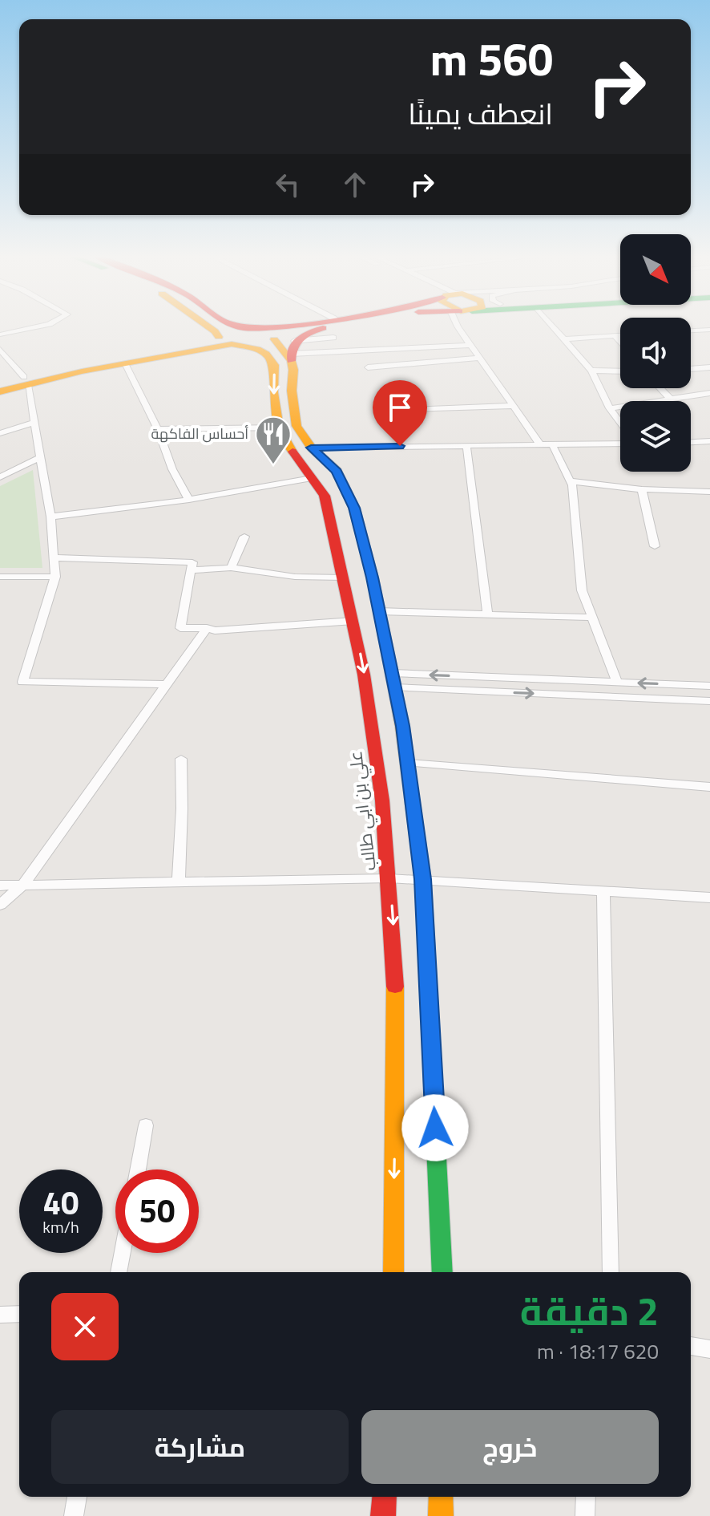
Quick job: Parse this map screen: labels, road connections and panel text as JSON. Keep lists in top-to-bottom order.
{
  "streets": {
    "main road": ["علي بن ابي طالب"]
  },
  "places": {
    "restaurant": ["أحساس الفاكهة"]
  },
  "north": "bottom right",
  "page": {
    "turn": ["560 m", "انعطف يمينًا"],
    "speed": "40 km/h",
    "limit": "50",
    "heading": ["2 دقيقة", "620 m · 18:17"],
    "buttons": ["خروج", "مشاركة"]
  }
}
